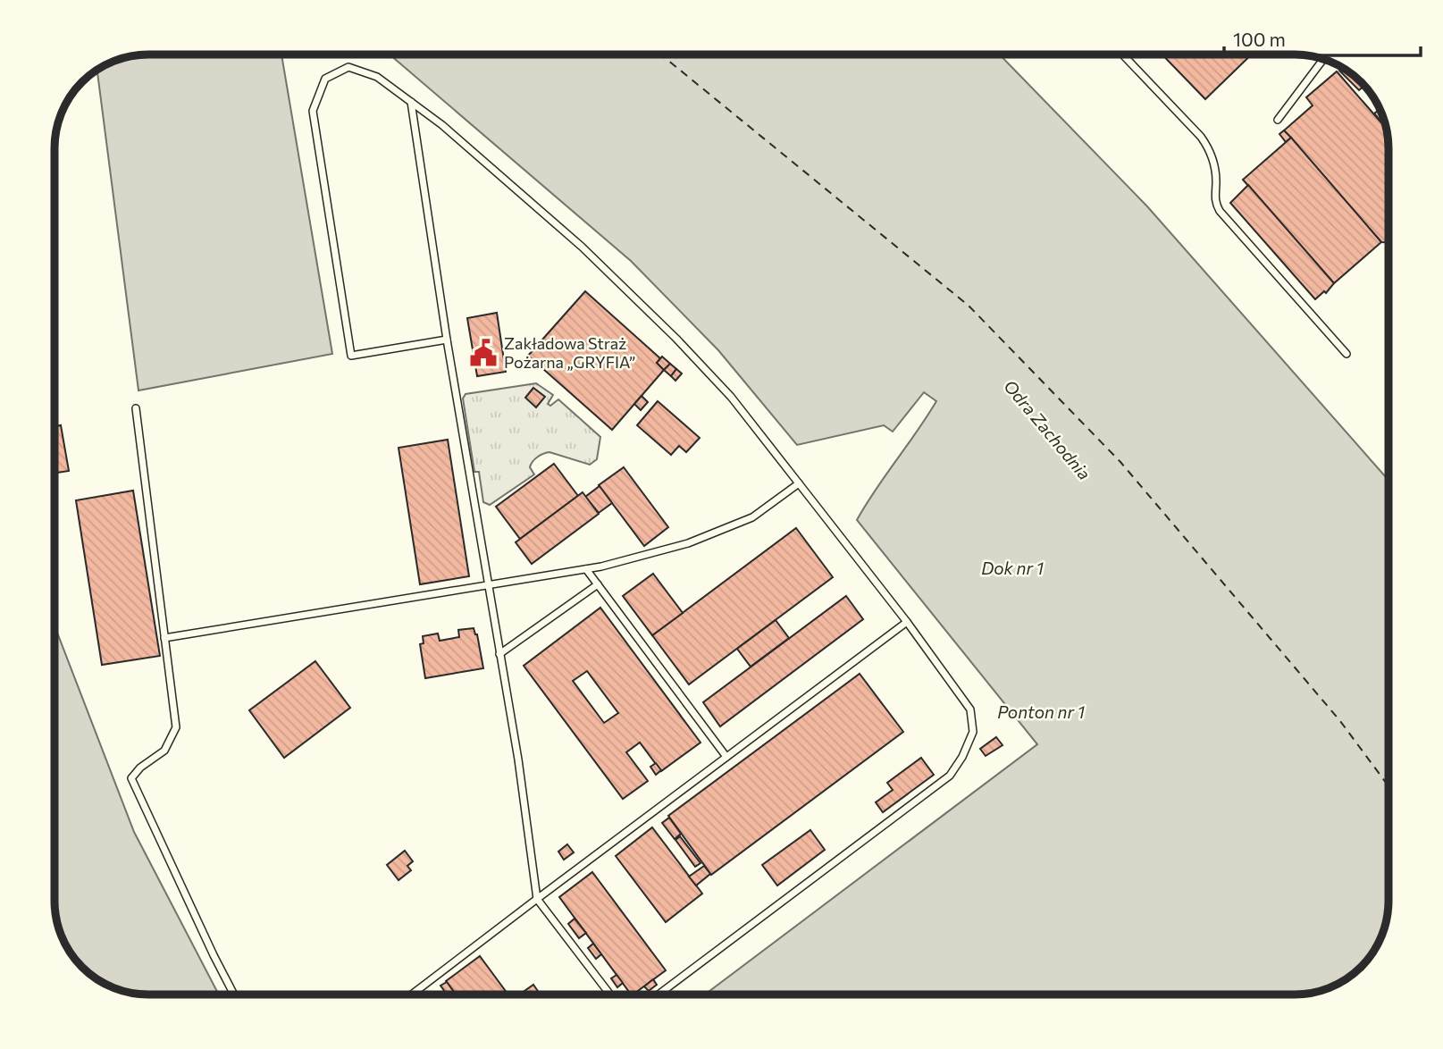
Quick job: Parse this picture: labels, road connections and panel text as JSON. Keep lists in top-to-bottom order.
{
  "water": ["Odra Zachodnia", "Dok nr 1", "Ponton nr 1"],
  "places": {
    "public building": ["Zakładowa Straż Pożarna „GRYFIA”"]
  },
  "scale_bar": "100 m"
}
